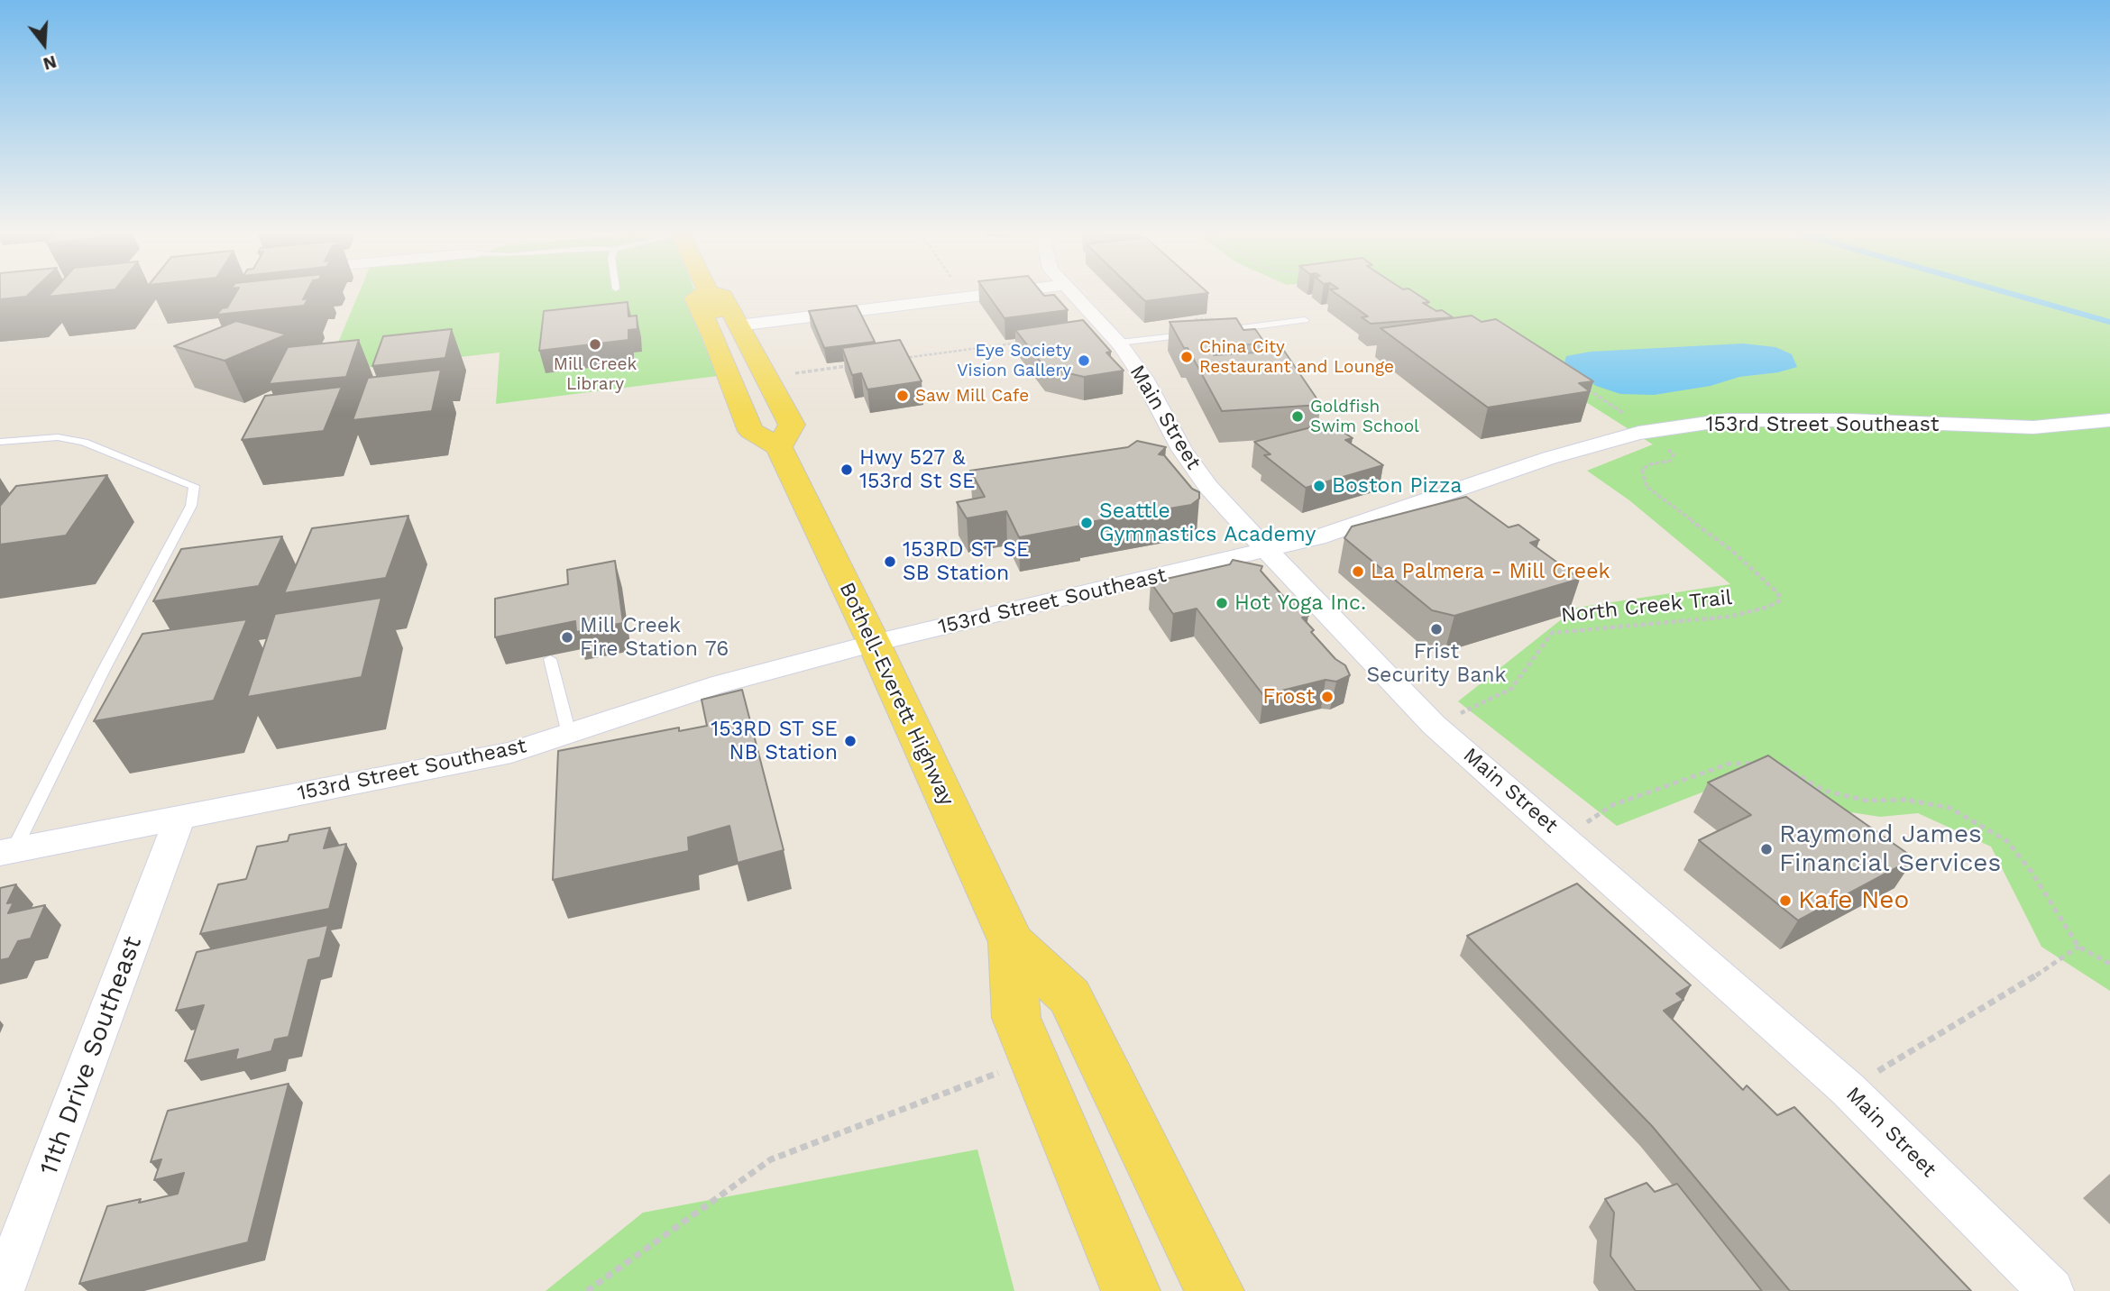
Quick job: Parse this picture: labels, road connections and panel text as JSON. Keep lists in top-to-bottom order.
{
  "streets": {
    "main road": ["Bothell-Everett Highway"],
    "street": ["Main Street", "153rd Street Southeast", "11th Drive Southeast"],
    "path": ["North Creek Trail"]
  },
  "crossings": [
    ["Main Street", "153rd Street Southeast"],
    ["153rd Street Southeast", "North Creek Trail"],
    ["153rd Street Southeast", "Bothell-Everett Highway"],
    ["153rd Street Southeast", "11th Drive Southeast"]
  ],
  "places": [
    "Mill Creek Library",
    "China City Restaurant and Lounge",
    "Eye Society Vision Gallery",
    "Saw Mill Cafe",
    "Goldfish Swim School",
    "Hwy 527 & 153rd St SE",
    "Boston Pizza",
    "Seattle Gymnastics Academy",
    "153RD ST SE SB Station",
    "La Palmera - Mill Creek",
    "Hot Yoga Inc.",
    "Frist Security Bank",
    "Mill Creek Fire Station 76",
    "Frost",
    "153RD ST SE NB Station",
    "Raymond James Financial Services",
    "Kafe Neo"
  ],
  "north": "bottom"
}
